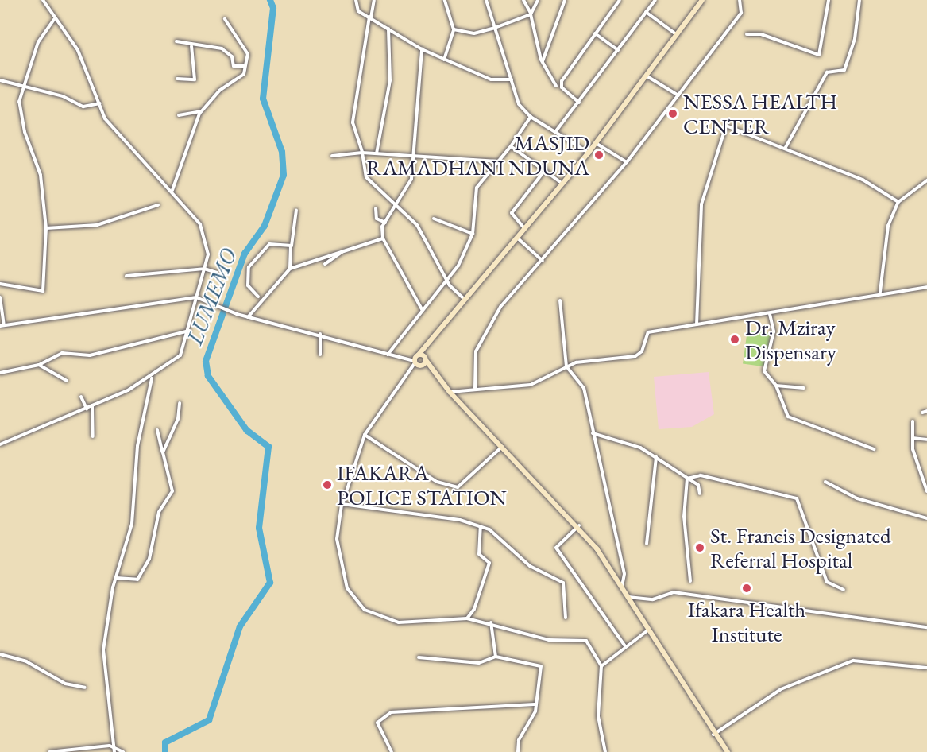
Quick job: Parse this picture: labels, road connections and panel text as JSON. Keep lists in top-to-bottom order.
{
  "water": ["LUMEMO"],
  "places": [
    "NESSA HEALTH CENTER",
    "MASJID RAMADHANI NDUNA",
    "Dr. Mziray Dispensary",
    "IFAKARA POLICE STATION",
    "St. Francis Designated Referral Hospital",
    "Ifakara Health Institute"
  ]
}
